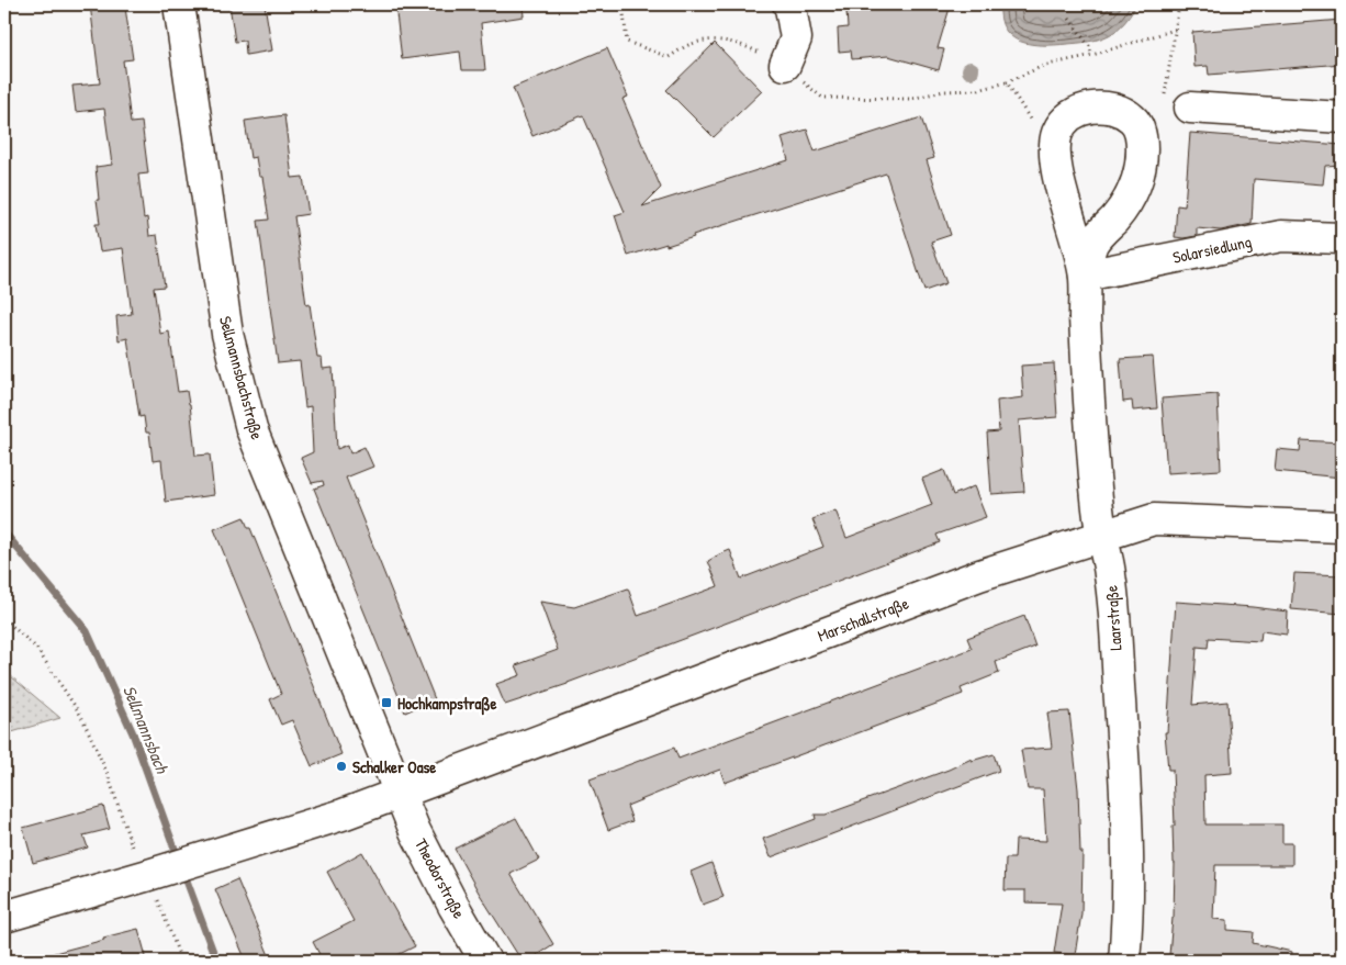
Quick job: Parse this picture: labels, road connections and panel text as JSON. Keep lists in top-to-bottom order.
{
  "streets": {
    "street": [
      "Solarsiedlung",
      "Sellmannsbachstraße",
      "Laarstraße",
      "Marschallstraße",
      "Theodorstraße"
    ]
  },
  "crossings": [
    ["Solarsiedlung", "Laarstraße"],
    ["Sellmannsbachstraße", "Marschallstraße"],
    ["Sellmannsbachstraße", "Theodorstraße"],
    ["Laarstraße", "Marschallstraße"],
    ["Marschallstraße", "Theodorstraße"]
  ],
  "water": ["Sellmannsbach"],
  "places": {
    "transit": ["Hochkampstraße"],
    "other": ["Schalker Oase"]
  }
}
